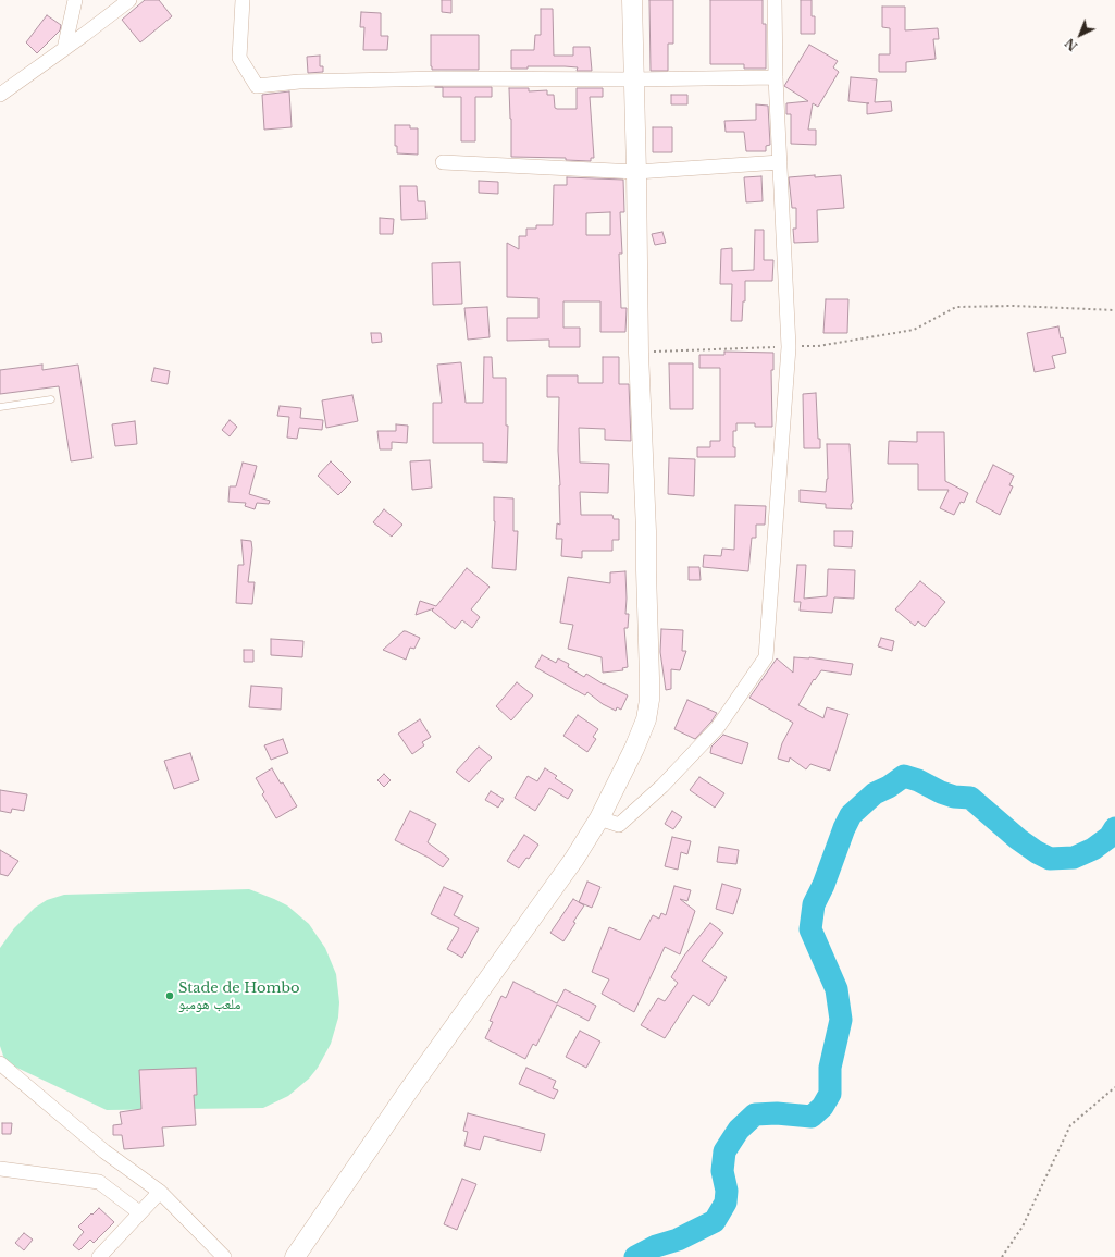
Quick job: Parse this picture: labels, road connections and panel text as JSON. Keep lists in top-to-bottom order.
{
  "places": ["Stade de Hombo ملعب هومبو"],
  "north": "bottom left"
}
